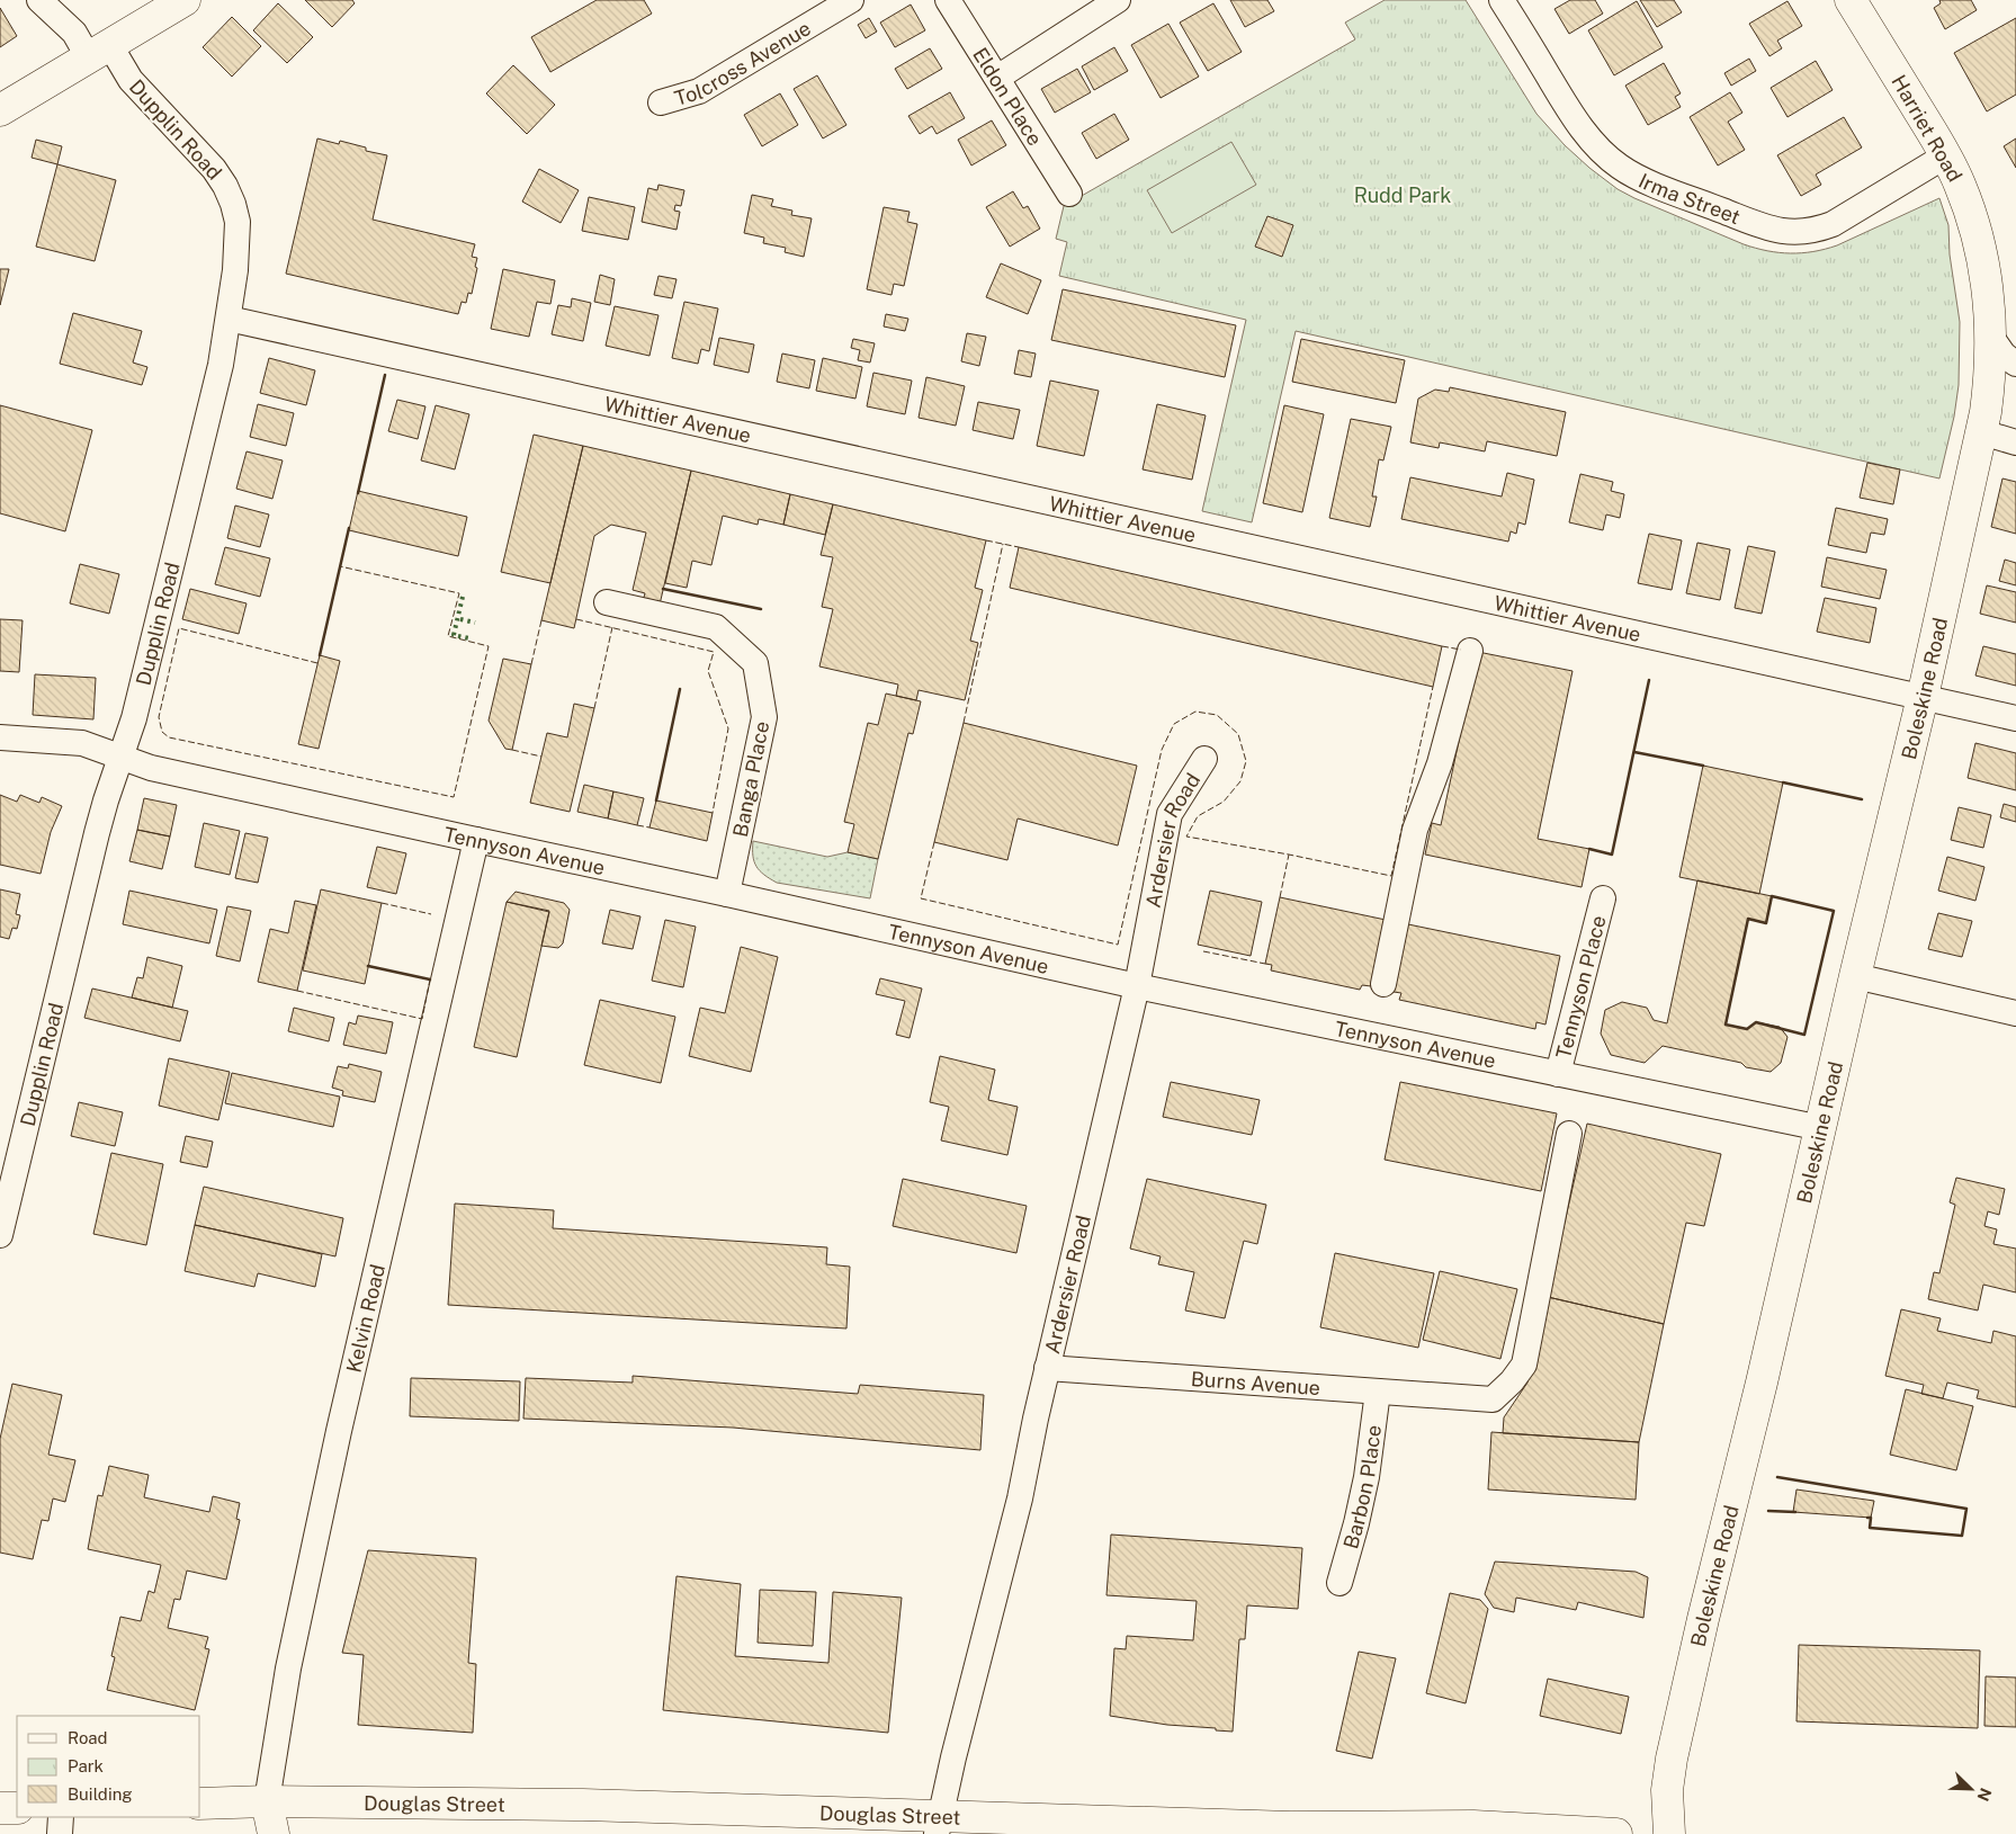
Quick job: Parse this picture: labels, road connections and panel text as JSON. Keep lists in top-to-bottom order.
{
  "streets": {
    "main road": ["Harriet Road", "Boleskine Road", "Douglas Street"],
    "street": [
      "Tolcross Avenue",
      "Eldon Place",
      "Dupplin Road",
      "Irma Street",
      "Whittier Avenue",
      "Banga Place",
      "Ardersier Road",
      "Tennyson Avenue",
      "Tennyson Place",
      "Kelvin Road",
      "Burns Avenue",
      "Barbon Place"
    ]
  },
  "crossings": [
    ["Harriet Road", "Irma Street"],
    ["Harriet Road", "Boleskine Road"],
    ["Dupplin Road", "Whittier Avenue"],
    ["Dupplin Road", "Tennyson Avenue"],
    ["Whittier Avenue", "Boleskine Road"],
    ["Boleskine Road", "Tennyson Avenue"],
    ["Banga Place", "Tennyson Avenue"],
    ["Ardersier Road", "Tennyson Avenue"],
    ["Ardersier Road", "Burns Avenue"],
    ["Ardersier Road", "Douglas Street"],
    ["Tennyson Avenue", "Tennyson Place"],
    ["Tennyson Avenue", "Kelvin Road"],
    ["Kelvin Road", "Douglas Street"],
    ["Burns Avenue", "Barbon Place"]
  ],
  "parks": ["Rudd Park"],
  "legend": ["Road", "Park", "Building"],
  "north": "bottom right"
}
